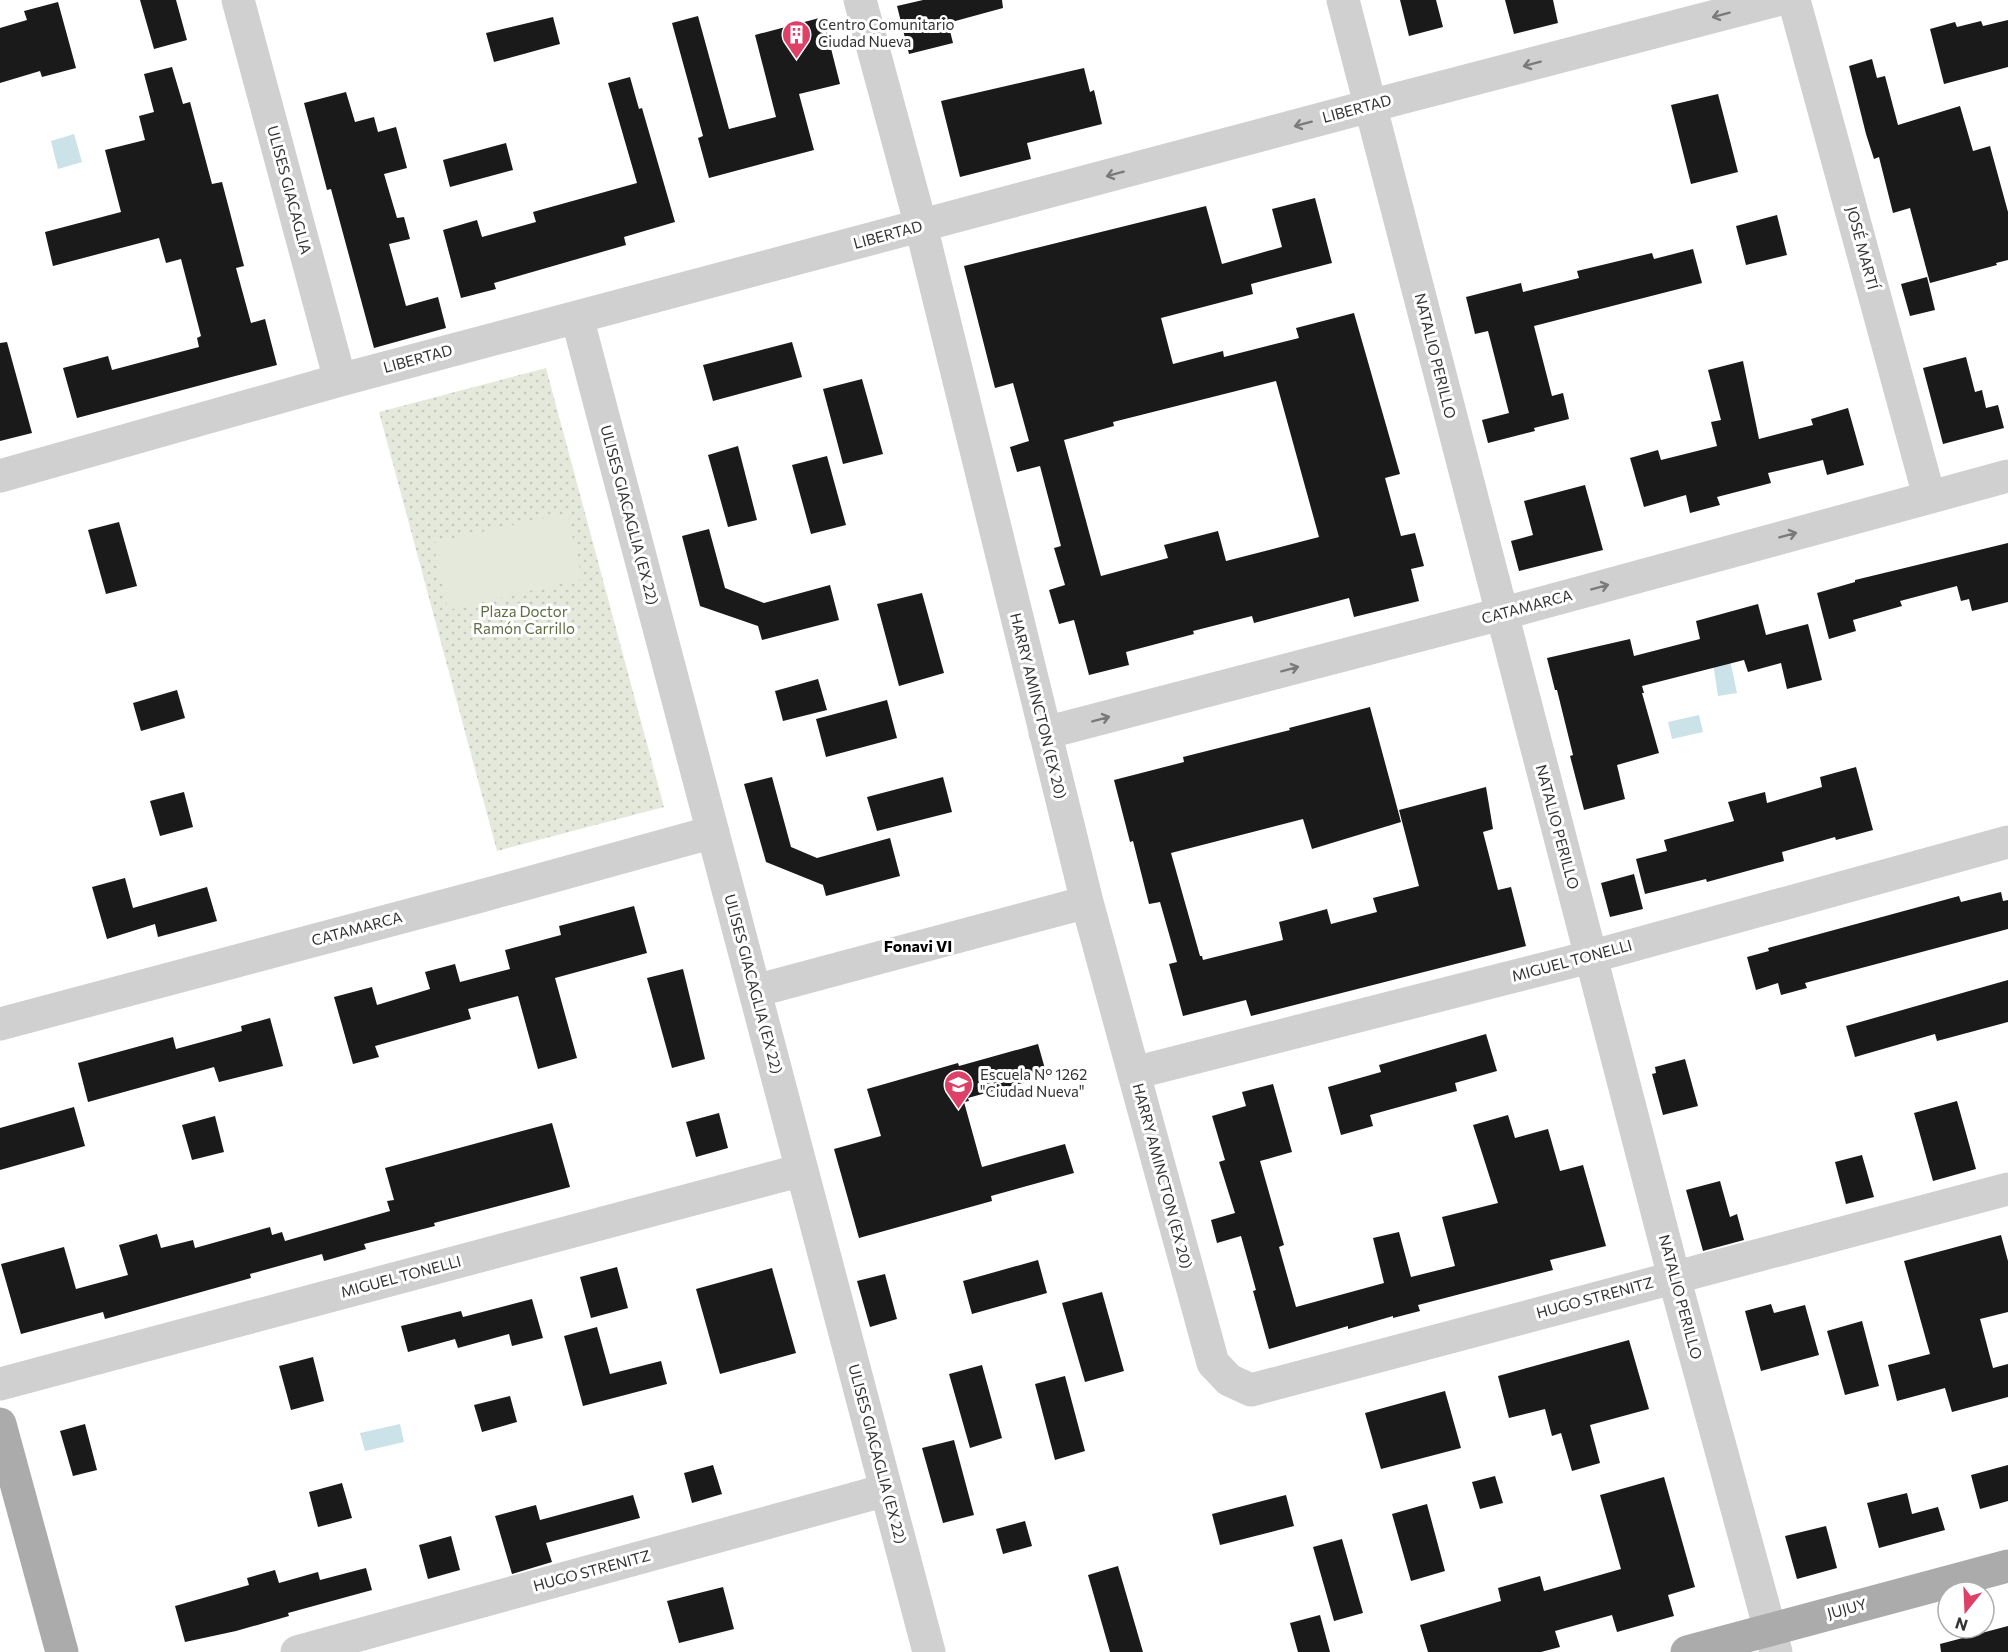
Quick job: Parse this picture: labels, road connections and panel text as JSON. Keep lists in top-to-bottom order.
{
  "streets": {
    "main road": ["JUJUY"],
    "street": [
      "LIBERTAD",
      "ULISES GIACAGLIA",
      "JOSÉ MARTÍ",
      "NATALIO PERILLO",
      "ULISES GIACAGLIA (EX 22)",
      "CATAMARCA",
      "HARRY AMINCTON (EX 20)",
      "MIGUEL TONELLI",
      "HUGO STRENITZ"
    ]
  },
  "crossings": [
    ["LIBERTAD", "ULISES GIACAGLIA"],
    ["LIBERTAD", "NATALIO PERILLO"],
    ["LIBERTAD", "ULISES GIACAGLIA (EX 22)"],
    ["LIBERTAD", "HARRY AMINCTON (EX 20)"],
    ["JOSÉ MARTÍ", "CATAMARCA"],
    ["NATALIO PERILLO", "CATAMARCA"],
    ["NATALIO PERILLO", "MIGUEL TONELLI"],
    ["NATALIO PERILLO", "HUGO STRENITZ"],
    ["NATALIO PERILLO", "JUJUY"],
    ["ULISES GIACAGLIA (EX 22)", "CATAMARCA"],
    ["ULISES GIACAGLIA (EX 22)", "MIGUEL TONELLI"],
    ["ULISES GIACAGLIA (EX 22)", "HUGO STRENITZ"],
    ["CATAMARCA", "HARRY AMINCTON (EX 20)"],
    ["HARRY AMINCTON (EX 20)", "MIGUEL TONELLI"],
    ["HARRY AMINCTON (EX 20)", "HUGO STRENITZ"]
  ],
  "one_way": ["LIBERTAD", "CATAMARCA"],
  "districts": ["Fonavi VI"],
  "parks": ["Plaza Doctor Ramón Carrillo"],
  "places": {
    "building": ["Centro Comunitario Ciudad Nueva"],
    "school or university": ["Escuela N° 1262 \"Ciudad Nueva\""]
  },
  "north": "bottom"
}
